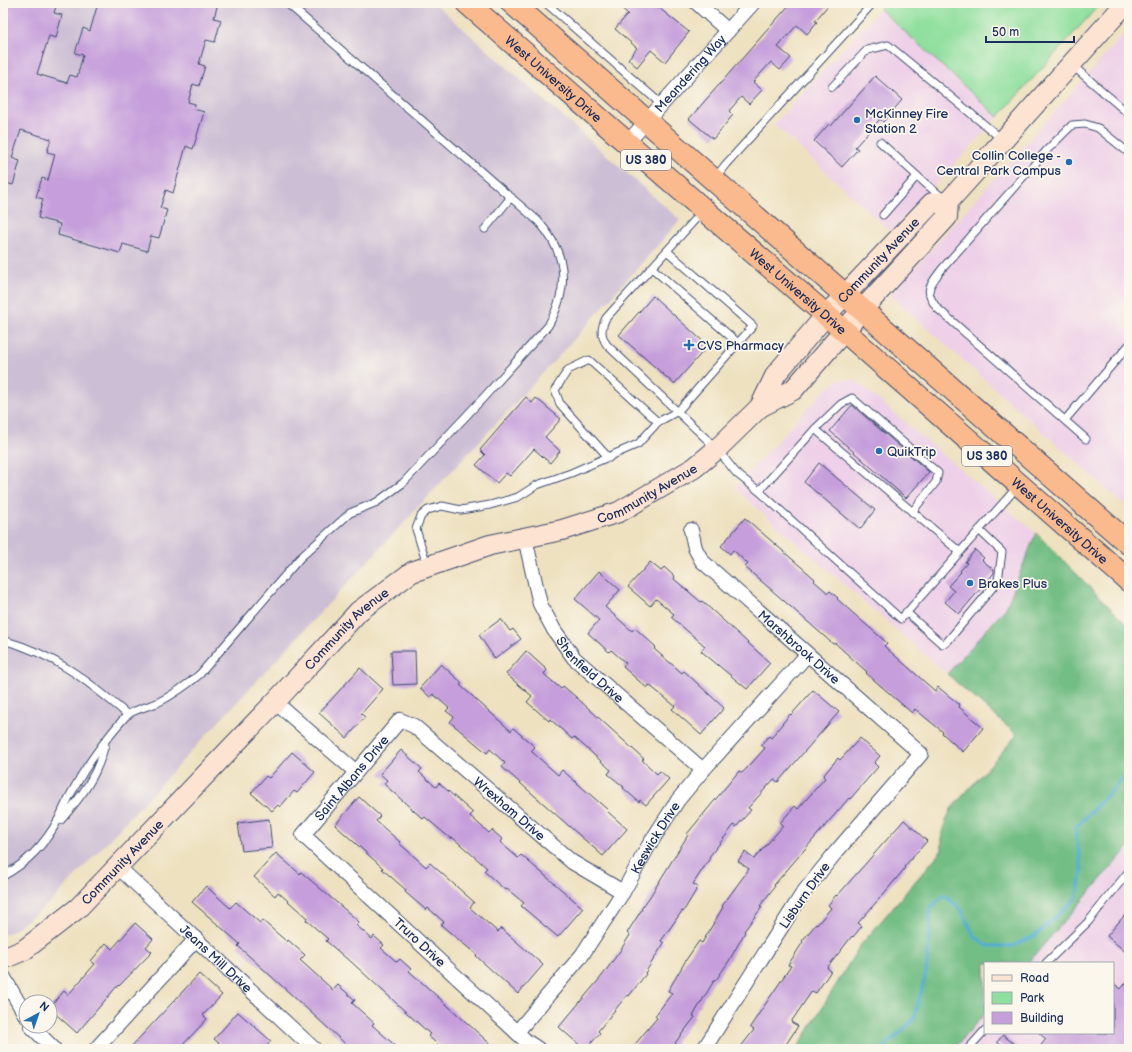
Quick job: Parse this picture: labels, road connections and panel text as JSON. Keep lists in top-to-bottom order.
{
  "streets": {
    "highway": ["West University Drive", "US 380"],
    "street": [
      "Meandering Way",
      "Community Avenue",
      "Marshbrook Drive",
      "Shenfield Drive",
      "Saint Albans Drive",
      "Wrexham Drive",
      "Keswick Drive",
      "Lisburn Drive",
      "Truro Drive",
      "Jeans Mill Drive"
    ]
  },
  "crossings": [
    ["Meandering Way", "West University Drive"],
    ["Meandering Way", "US 380"],
    ["West University Drive", "Community Avenue"],
    ["US 380", "Community Avenue"],
    ["Community Avenue", "Shenfield Drive"],
    ["Community Avenue", "Jeans Mill Drive"],
    ["Marshbrook Drive", "Keswick Drive"],
    ["Marshbrook Drive", "Lisburn Drive"],
    ["Shenfield Drive", "Keswick Drive"],
    ["Saint Albans Drive", "Wrexham Drive"],
    ["Saint Albans Drive", "Truro Drive"],
    ["Wrexham Drive", "Keswick Drive"],
    ["Keswick Drive", "Truro Drive"]
  ],
  "places": {
    "other": [
      "McKinney Fire Station 2",
      "Collin College - Central Park Campus",
      "QuikTrip",
      "Brakes Plus"
    ],
    "health": ["CVS Pharmacy"]
  },
  "legend": ["Road", "Park", "Building"],
  "scale_bar": "50 m",
  "north": "top right"
}
